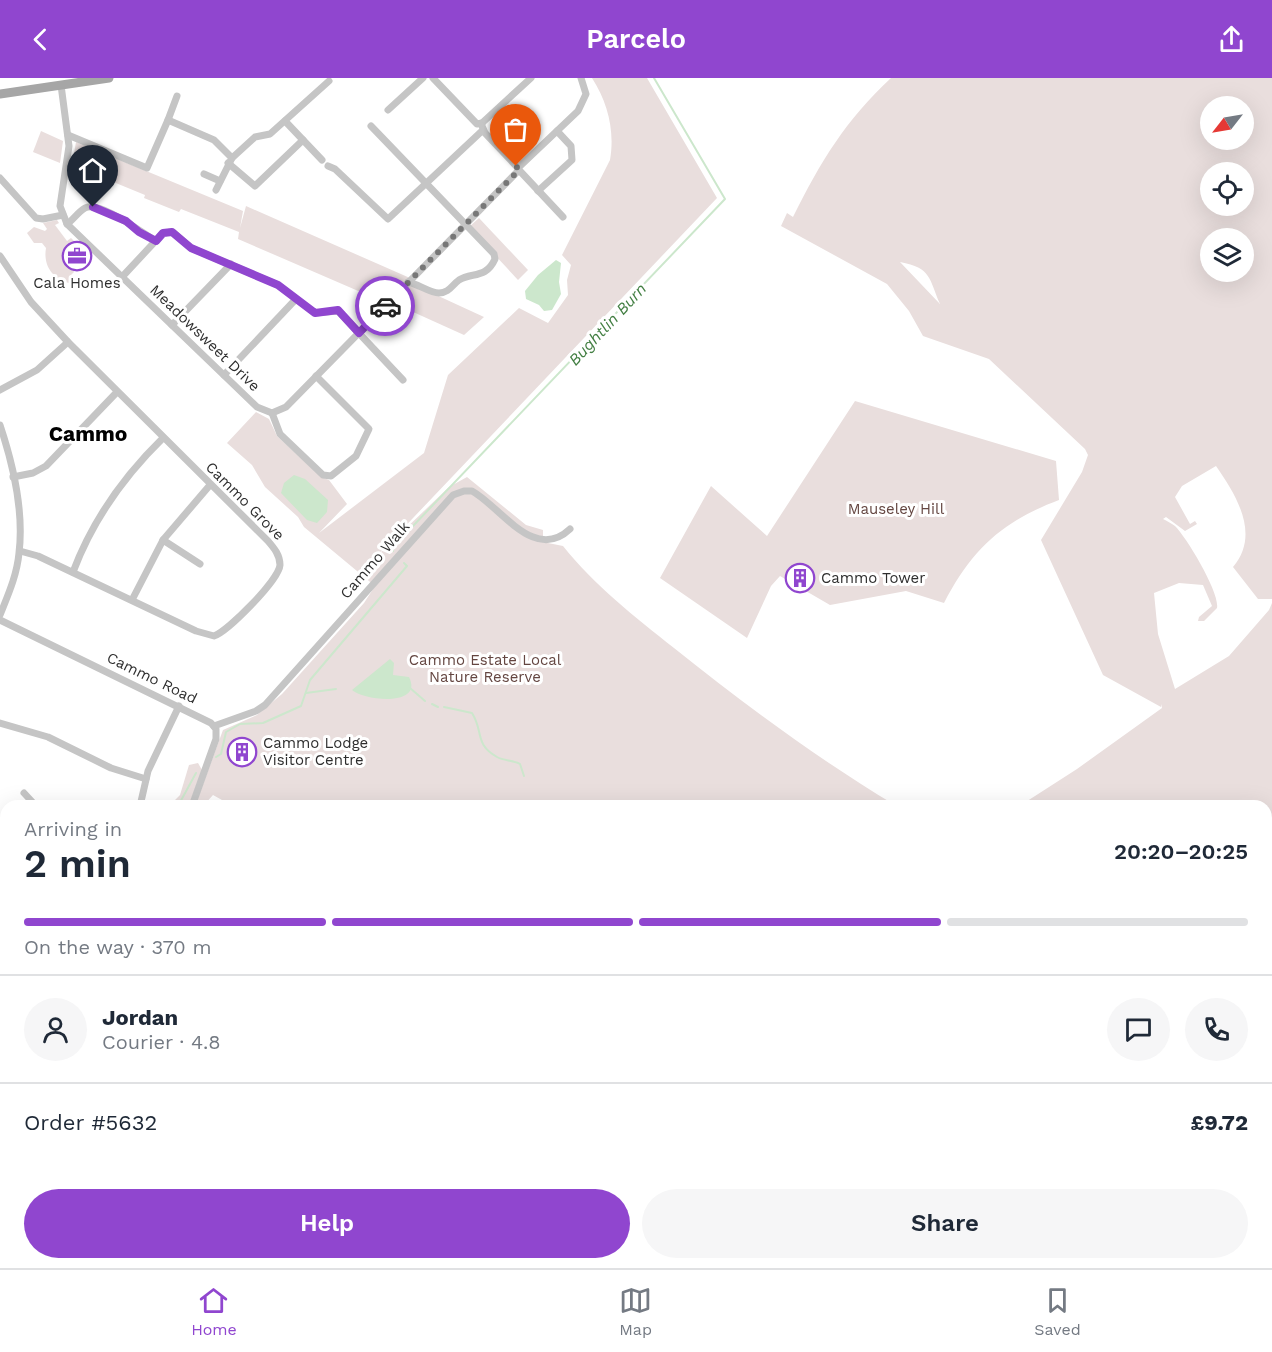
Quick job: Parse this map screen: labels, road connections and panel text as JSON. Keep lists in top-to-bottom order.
{
  "streets": {
    "street": [
      "Meadowsweet Drive",
      "Cammo Grove",
      "Cammo Walk",
      "Cammo Road"
    ]
  },
  "crossings": [
    ["Cammo Walk", "Cammo Road"]
  ],
  "districts": ["Cammo"],
  "water": ["Bughtlin Burn"],
  "parks": ["Mauseley Hill", "Cammo Estate Local Nature Reserve"],
  "places": {
    "office": ["Cala Homes"],
    "building": ["Cammo Tower", "Cammo Lodge Visitor Centre"]
  },
  "north": "bottom left",
  "page": {
    "header": "Parcelo",
    "heading": ["2 min", "Arriving in", "20:20–20:25"],
    "panel": [
      "Jordan",
      "Courier · 4.8",
      "Order #5632",
      "£9.72"
    ],
    "bar": "On the way · 370 m",
    "buttons": ["Help", "Share"],
    "tabs": ["Home", "Map", "Saved"]
  }
}
